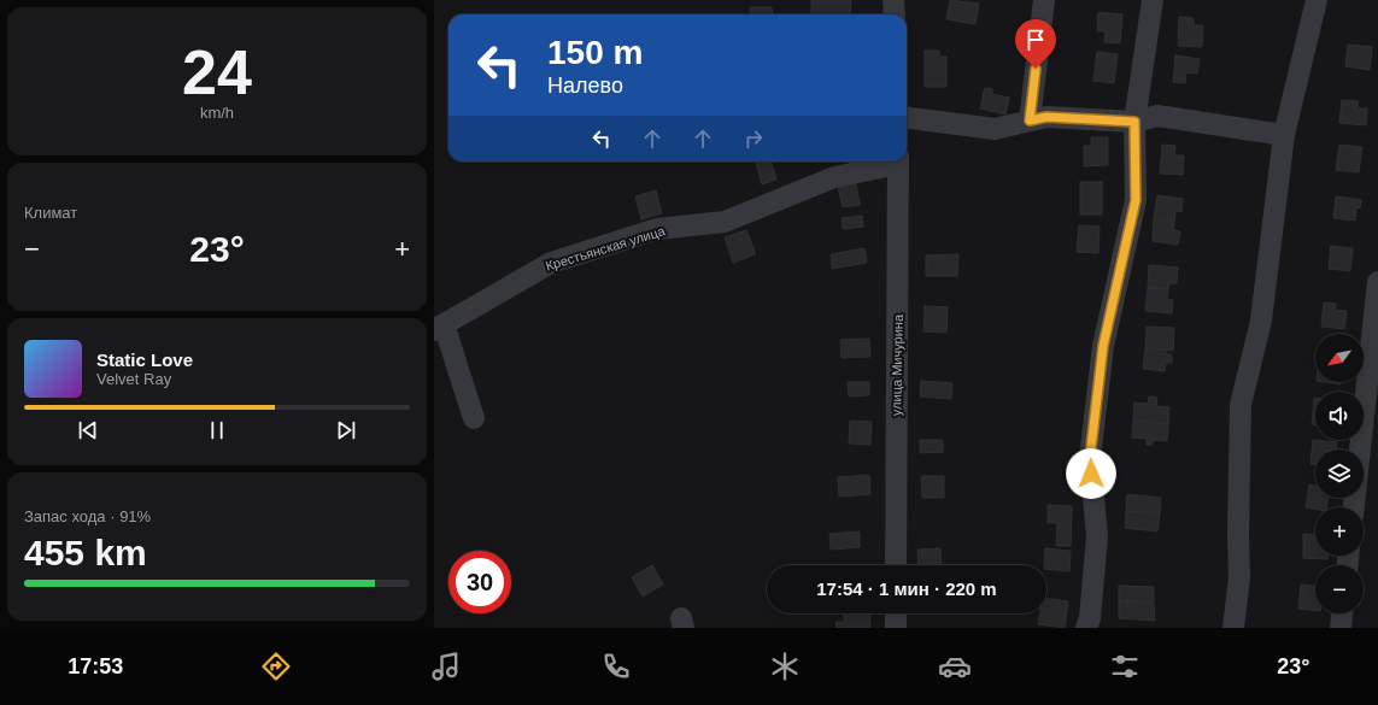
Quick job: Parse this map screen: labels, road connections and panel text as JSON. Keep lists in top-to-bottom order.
{
  "streets": {
    "street": ["Крестьянская улица", "улица Мичурина"]
  },
  "north": "bottom left",
  "page": {
    "tile": [
      ["24", "km/h"],
      "Климат",
      ["Запас хода · 91%", "455 km"]
    ],
    "turn": ["150 m", "Налево"],
    "heat": ["−", "23°", "+"],
    "map_buttons": ["+", "−"],
    "song": ["Static Love", "Velvet Ray"],
    "limit": "30",
    "trip": "17:54 · 1 мин · 220 m",
    "tabs": ["17:53", "23°"]
  }
}
